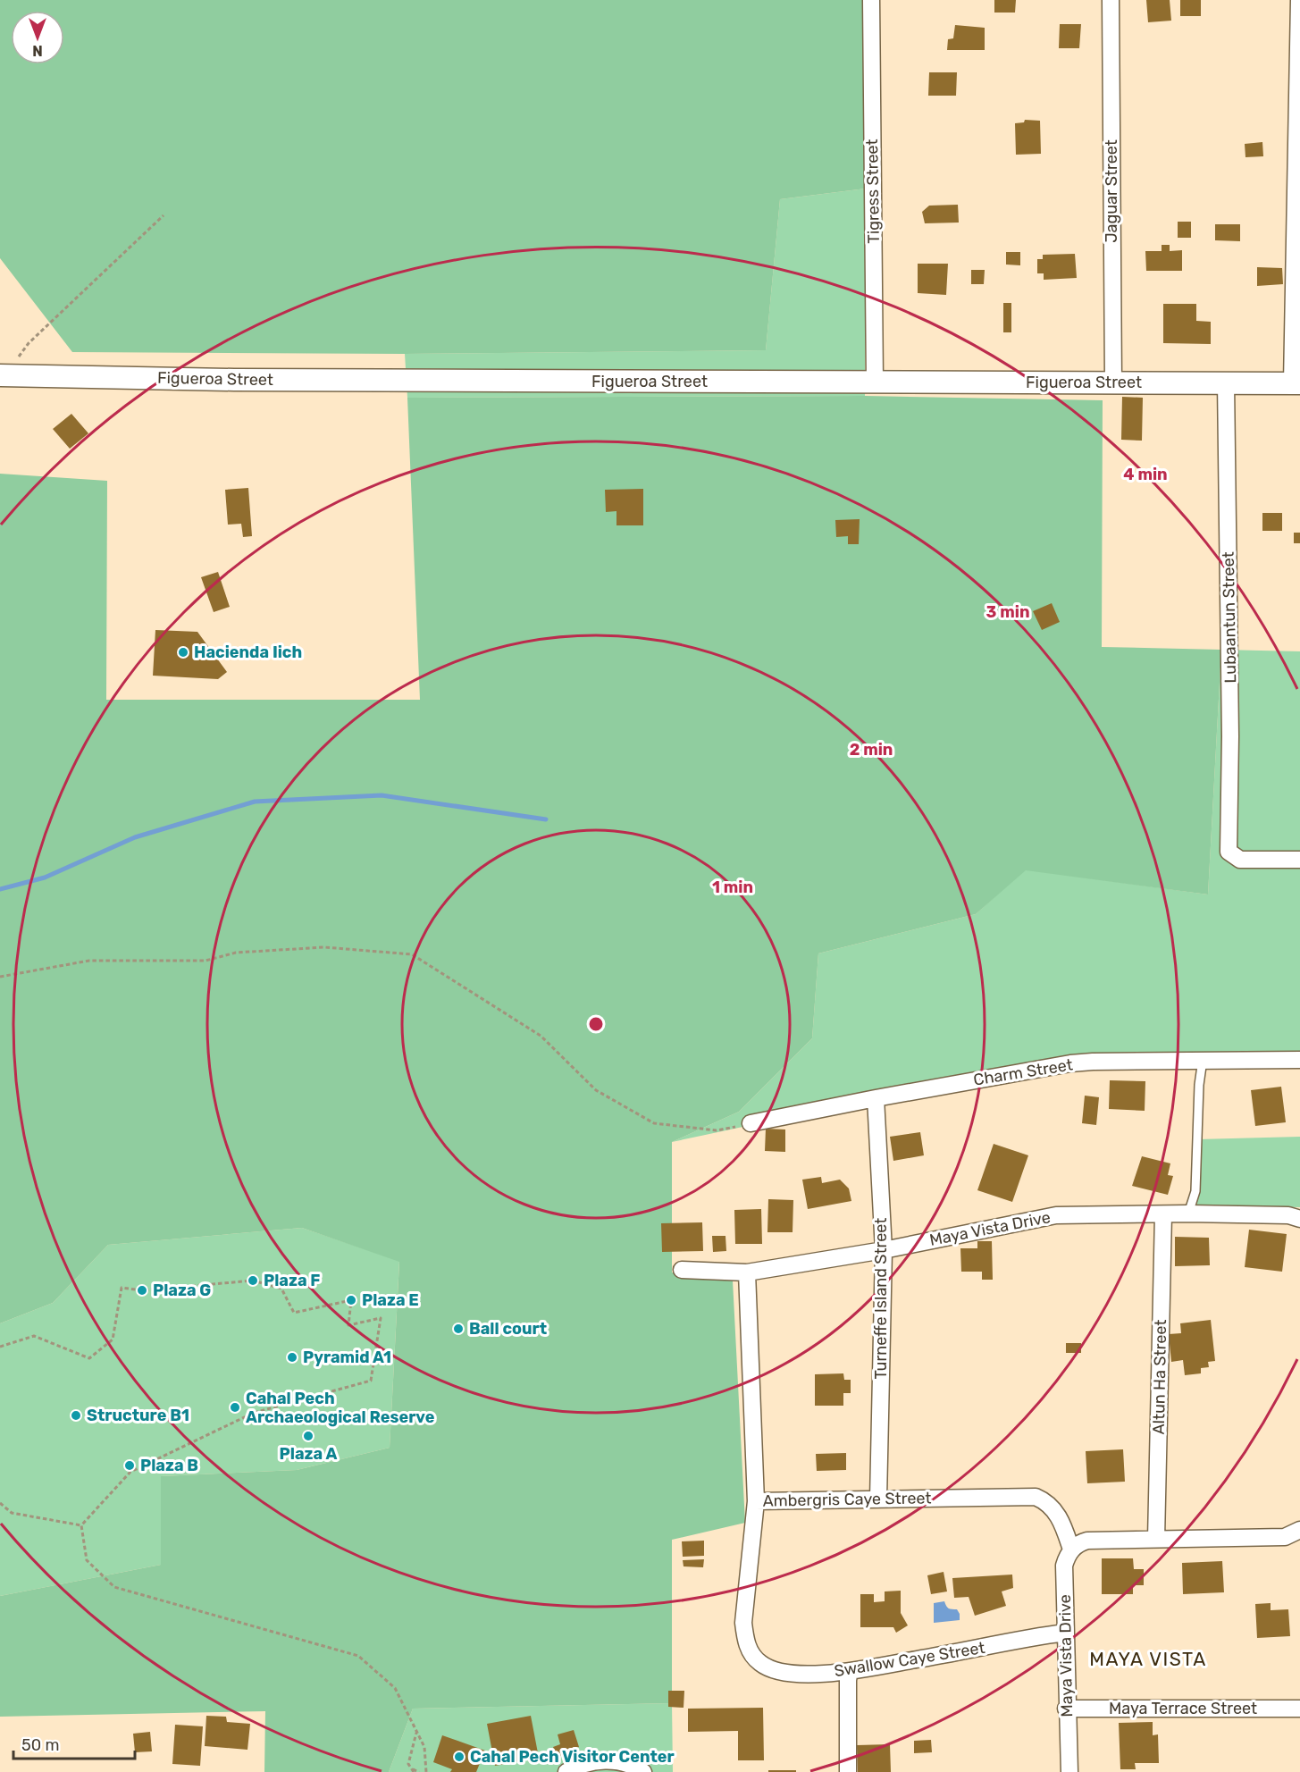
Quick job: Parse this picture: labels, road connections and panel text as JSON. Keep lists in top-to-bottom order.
{
  "streets": {
    "street": [
      "Tigress Street",
      "Jaguar Street",
      "Figueroa Street",
      "Lubaantun Street",
      "Charm Street",
      "Maya Vista Drive",
      "Turneffe Island Street",
      "Altun Ha Street",
      "Ambergris Caye Street",
      "Swallow Caye Street",
      "Maya Terrace Street"
    ]
  },
  "crossings": [
    ["Tigress Street", "Figueroa Street"],
    ["Jaguar Street", "Figueroa Street"],
    ["Figueroa Street", "Lubaantun Street"],
    ["Charm Street", "Turneffe Island Street"],
    ["Maya Vista Drive", "Turneffe Island Street"],
    ["Maya Vista Drive", "Altun Ha Street"],
    ["Maya Vista Drive", "Ambergris Caye Street"],
    ["Maya Vista Drive", "Swallow Caye Street"],
    ["Maya Vista Drive", "Maya Terrace Street"],
    ["Turneffe Island Street", "Ambergris Caye Street"],
    ["Ambergris Caye Street", "Swallow Caye Street"]
  ],
  "districts": ["MAYA VISTA"],
  "places": [
    "Hacienda Iich",
    "Plaza F",
    "Plaza G",
    "Plaza E",
    "Ball court",
    "Pyramid A1",
    "Cahal Pech Archaeological Reserve",
    "Structure B1",
    "Plaza A",
    "Plaza B",
    "Cahal Pech Visitor Center"
  ],
  "scale_bar": "50 m",
  "north": "bottom",
  "rings": [
    "4 min",
    "3 min",
    "2 min",
    "1 min"
  ]
}
